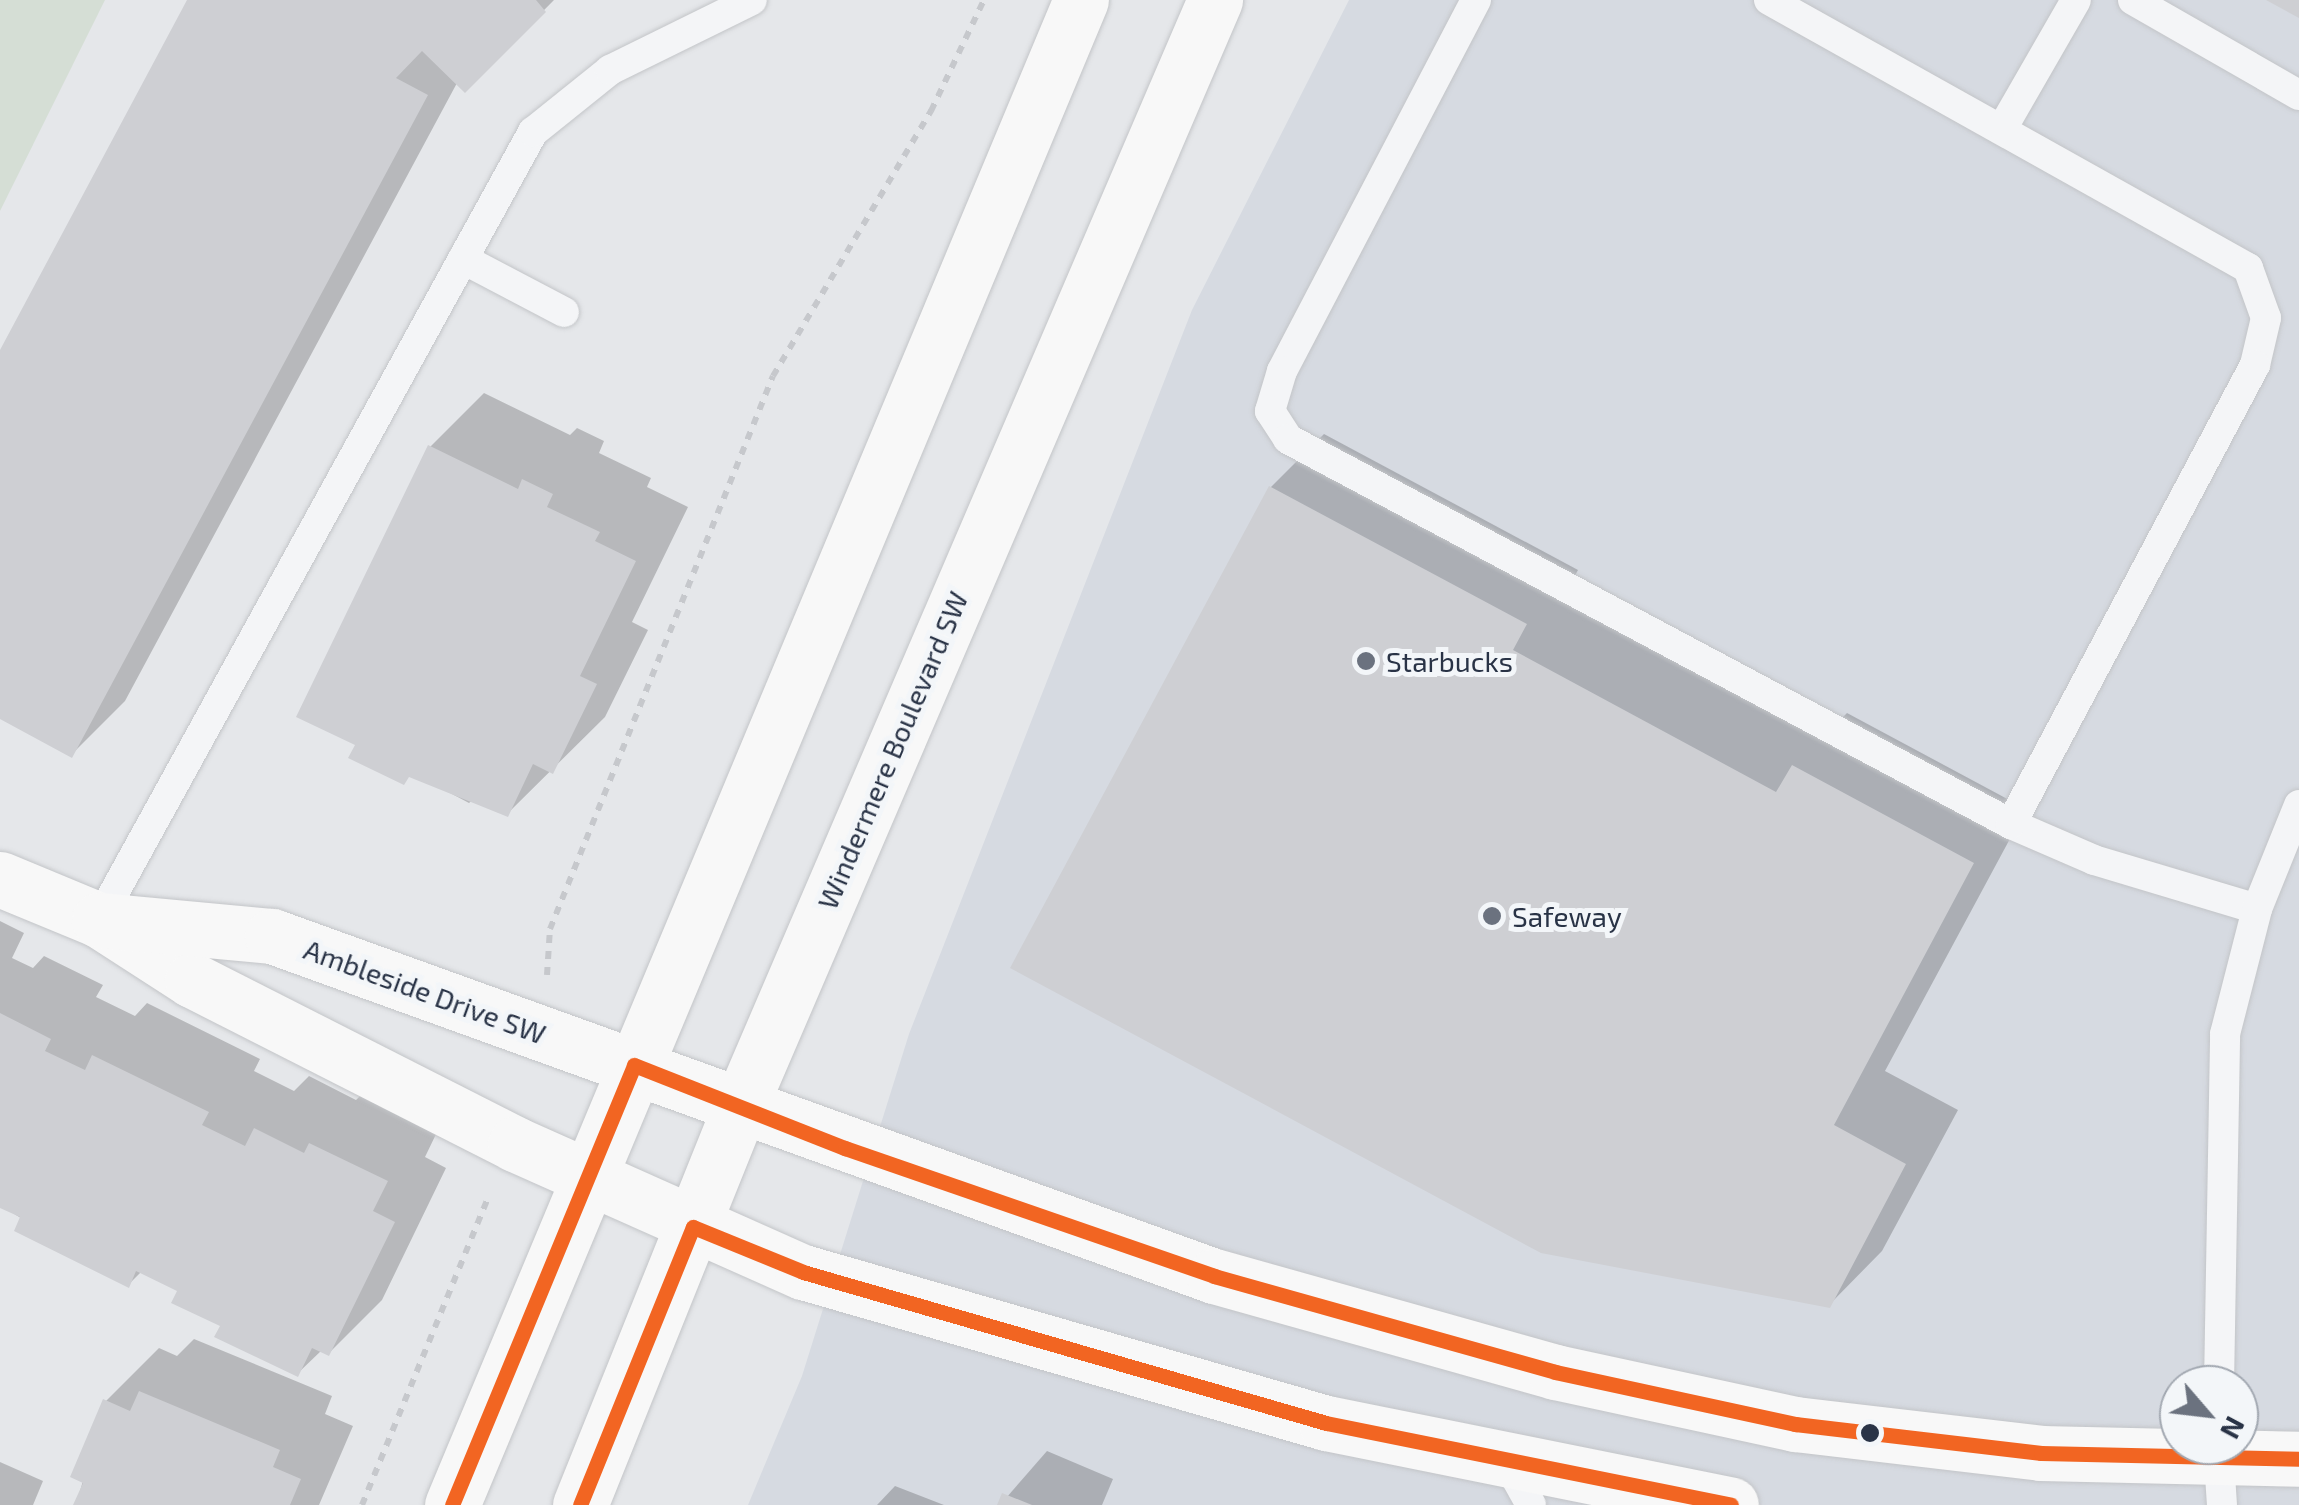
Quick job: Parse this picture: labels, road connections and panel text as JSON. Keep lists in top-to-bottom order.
{
  "streets": {
    "street": ["Windermere Boulevard SW", "Ambleside Drive SW"]
  },
  "crossings": [
    ["Windermere Boulevard SW", "Ambleside Drive SW"]
  ],
  "places": ["Starbucks", "Safeway"],
  "north": "bottom right"
}
